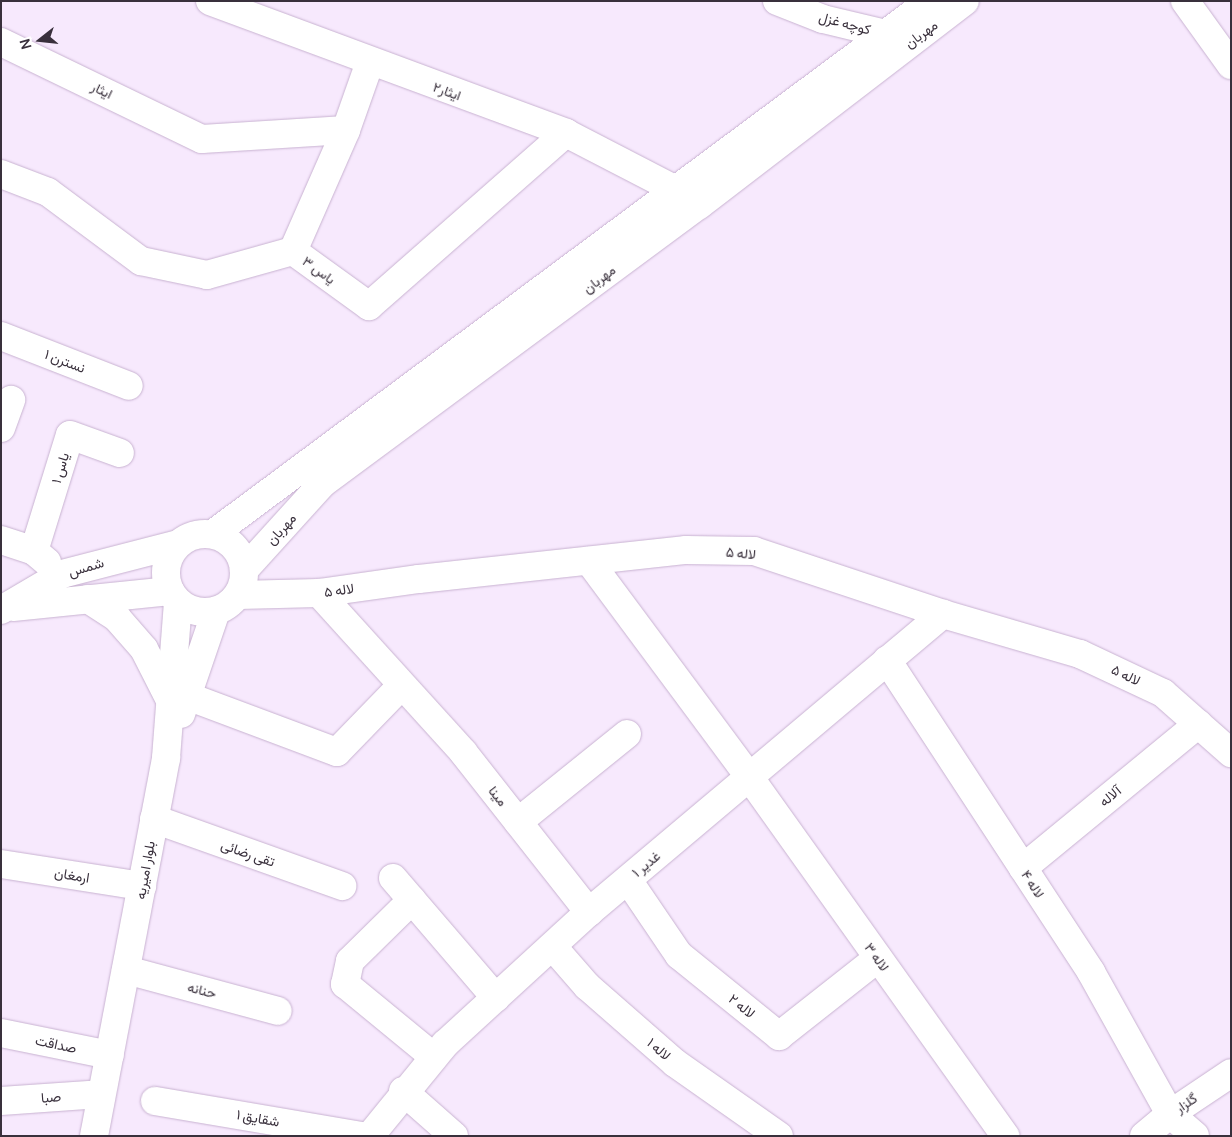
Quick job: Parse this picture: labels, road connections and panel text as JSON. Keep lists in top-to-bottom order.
{
  "streets": {
    "street": [
      "کوچه غزل",
      "مهربان",
      "ایثار",
      "ایثار۲",
      "یاس ۳",
      "نسترن ۱",
      "یاس ۱",
      "لاله ۵",
      "شمس",
      "مینا",
      "آلاله",
      "تقی رضائی",
      "غدیر ۱",
      "بلوار امیریه",
      "ارمغان",
      "لاله ۴",
      "لاله ۳",
      "حنانه",
      "لاله ۲",
      "صداقت",
      "لاله ۱",
      "صبا",
      "گلزار",
      "شقایق ۱"
    ]
  },
  "crossings": [
    ["کوچه غزل", "مهربان"],
    ["مهربان", "ایثار۲"],
    ["مهربان", "لاله ۵"],
    ["مهربان", "شمس"],
    ["ایثار۲", "یاس ۳"],
    ["لاله ۵", "شمس"],
    ["لاله ۵", "مینا"],
    ["لاله ۵", "آلاله"],
    ["لاله ۵", "غدیر ۱"],
    ["لاله ۵", "لاله ۳"],
    ["مینا", "غدیر ۱"],
    ["آلاله", "لاله ۴"],
    ["تقی رضائی", "بلوار امیریه"],
    ["غدیر ۱", "لاله ۴"],
    ["غدیر ۱", "لاله ۳"],
    ["غدیر ۱", "لاله ۲"],
    ["غدیر ۱", "لاله ۱"],
    ["بلوار امیریه", "ارمغان"],
    ["بلوار امیریه", "حنانه"],
    ["بلوار امیریه", "صداقت"],
    ["بلوار امیریه", "صبا"],
    ["لاله ۴", "گلزار"],
    ["لاله ۳", "لاله ۲"]
  ],
  "north": "left"
}
